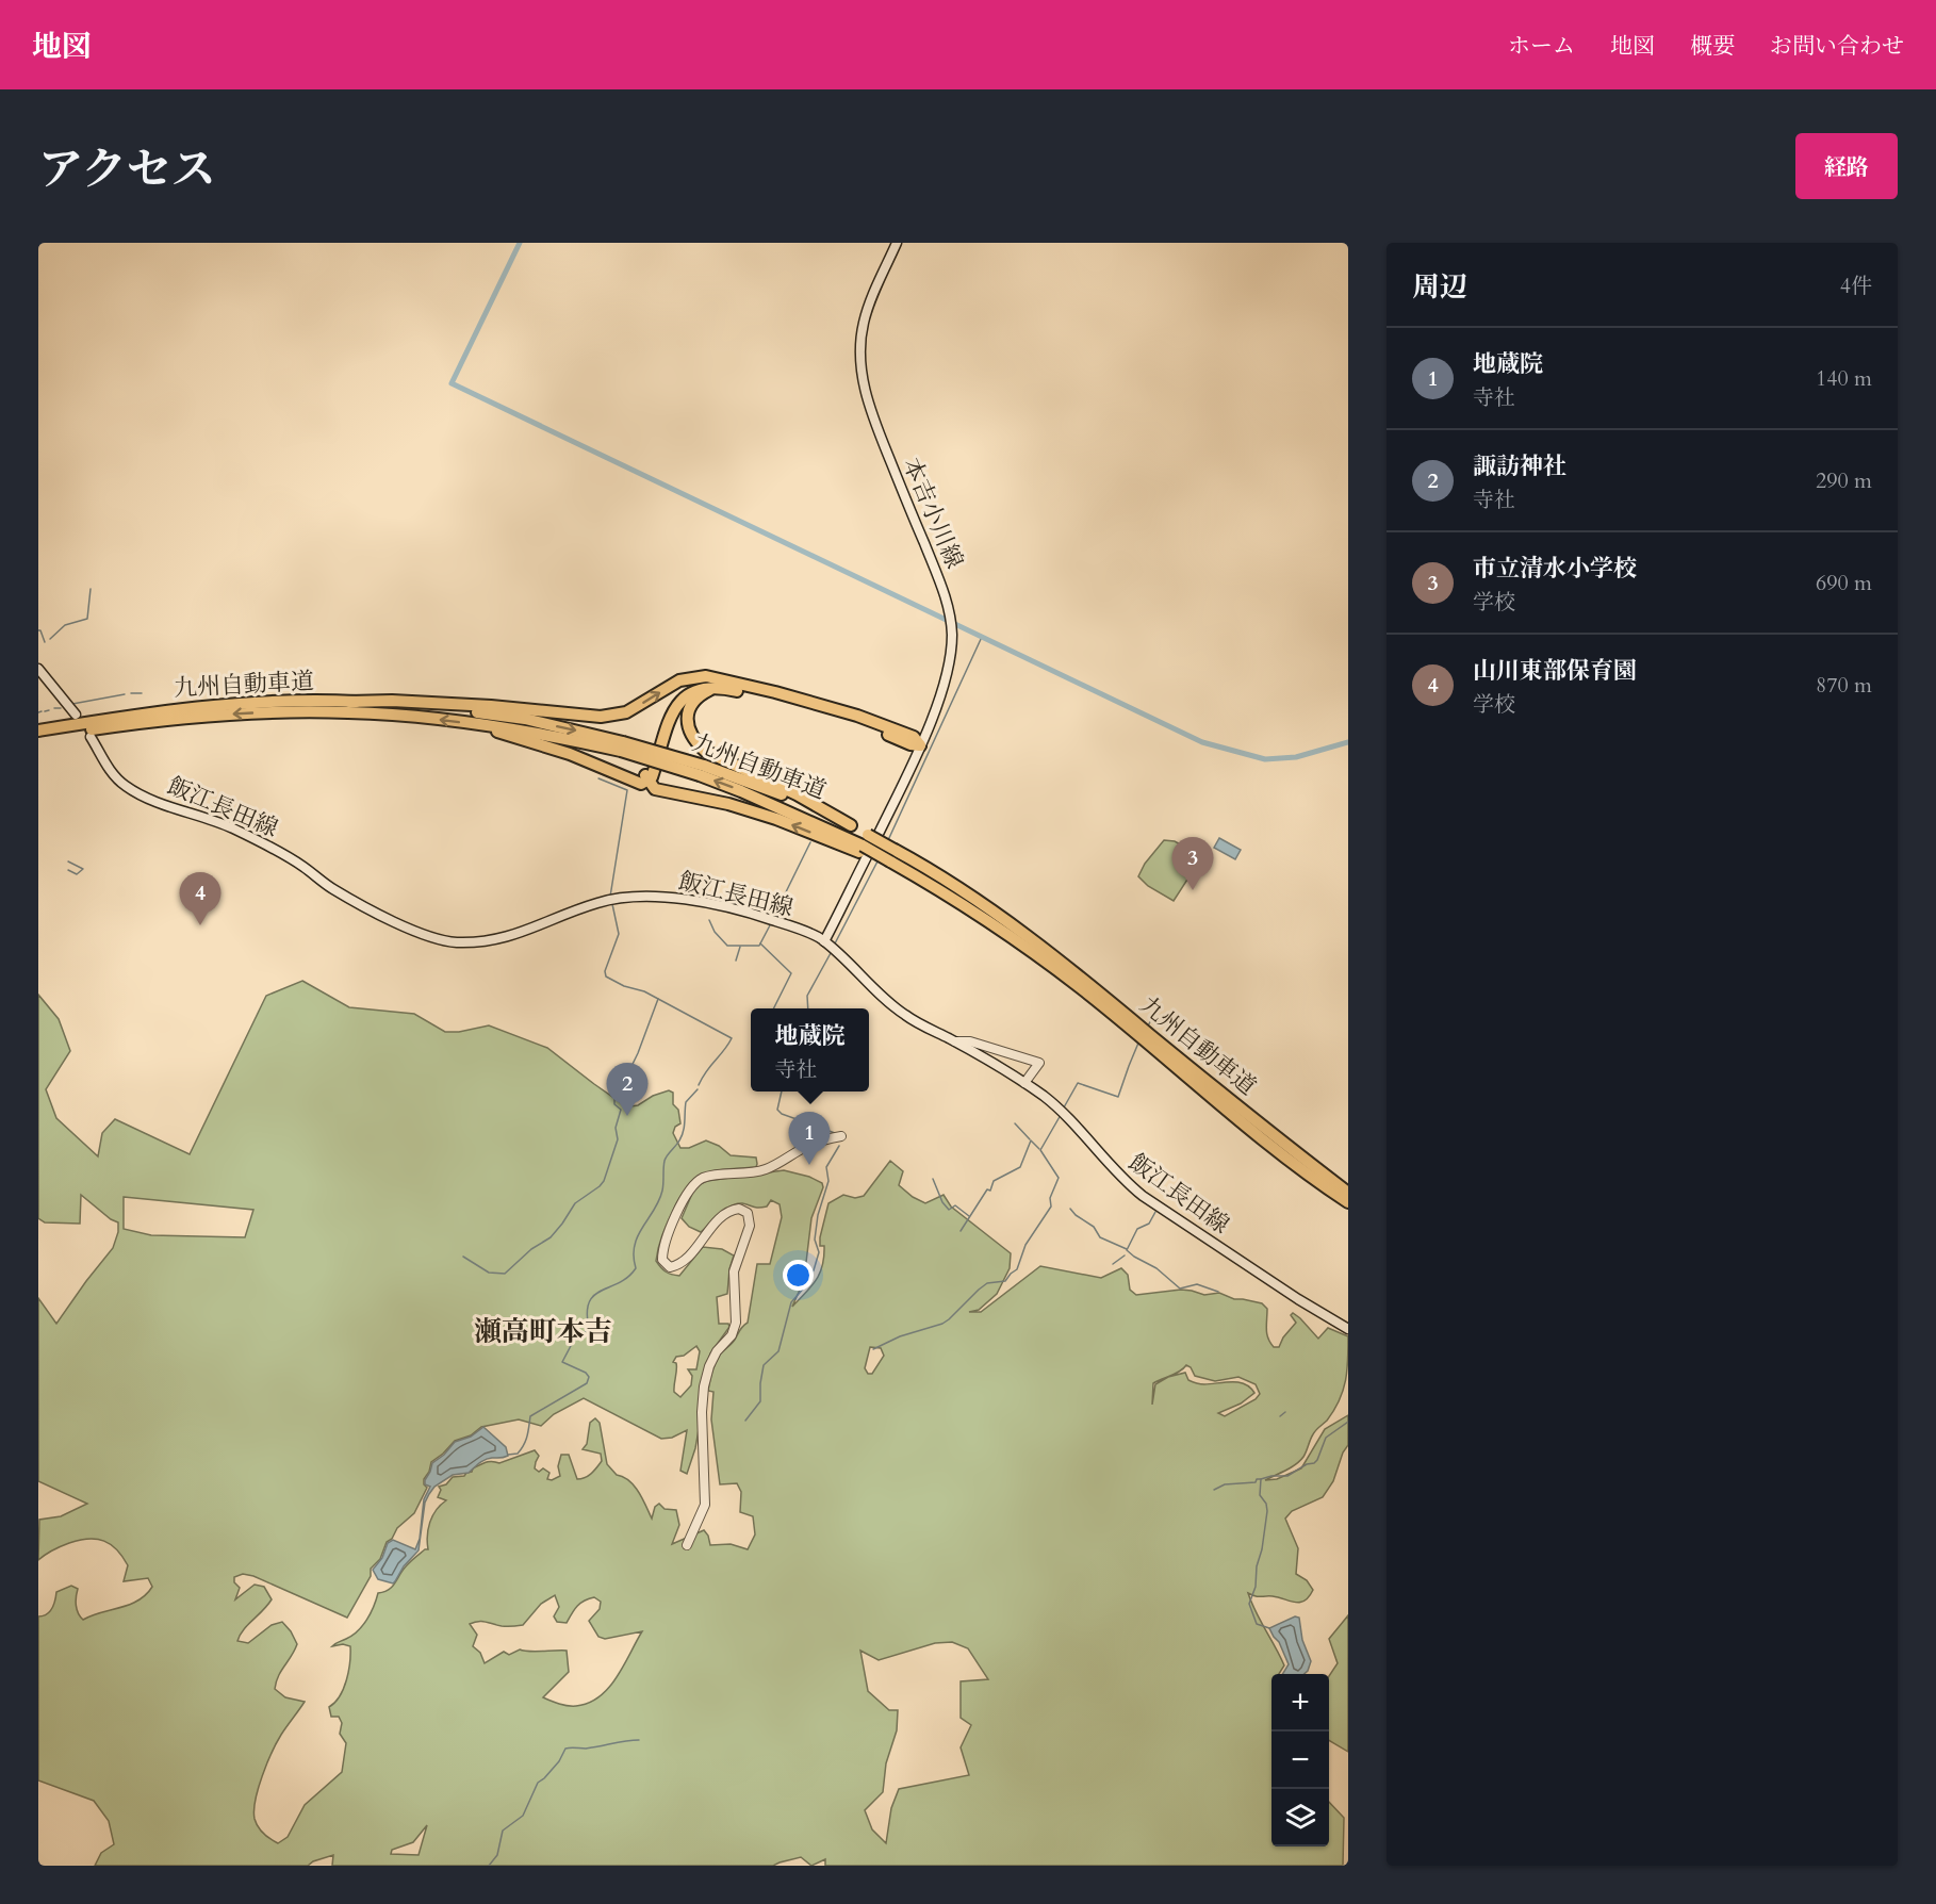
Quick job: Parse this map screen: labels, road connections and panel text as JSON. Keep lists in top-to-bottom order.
{
  "streets": {
    "highway": ["九州自動車道"],
    "main road": ["本吉小川線", "飯江長田線"]
  },
  "crossings": [
    ["本吉小川線", "飯江長田線"]
  ],
  "districts": ["瀬高町本吉"],
  "page": {
    "header": "地図",
    "nav": [
      "ホーム",
      "地図",
      "概要",
      "お問い合わせ"
    ],
    "title": "アクセス",
    "buttons": "経路",
    "heading": ["周辺", "4件"],
    "list": [
      {
        "mark": "1",
        "name": "地蔵院",
        "note": "寺社",
        "value": "140 m"
      },
      {
        "mark": "2",
        "name": "諏訪神社",
        "note": "寺社",
        "value": "290 m"
      },
      {
        "mark": "3",
        "name": "市立清水小学校",
        "note": "学校",
        "value": "690 m"
      },
      {
        "mark": "4",
        "name": "山川東部保育園",
        "note": "学校",
        "value": "870 m"
      }
    ],
    "pins": [
      "3",
      "4",
      "2",
      "1"
    ],
    "popup": ["地蔵院", "寺社"],
    "map_buttons": ["+", "−"]
  }
}
